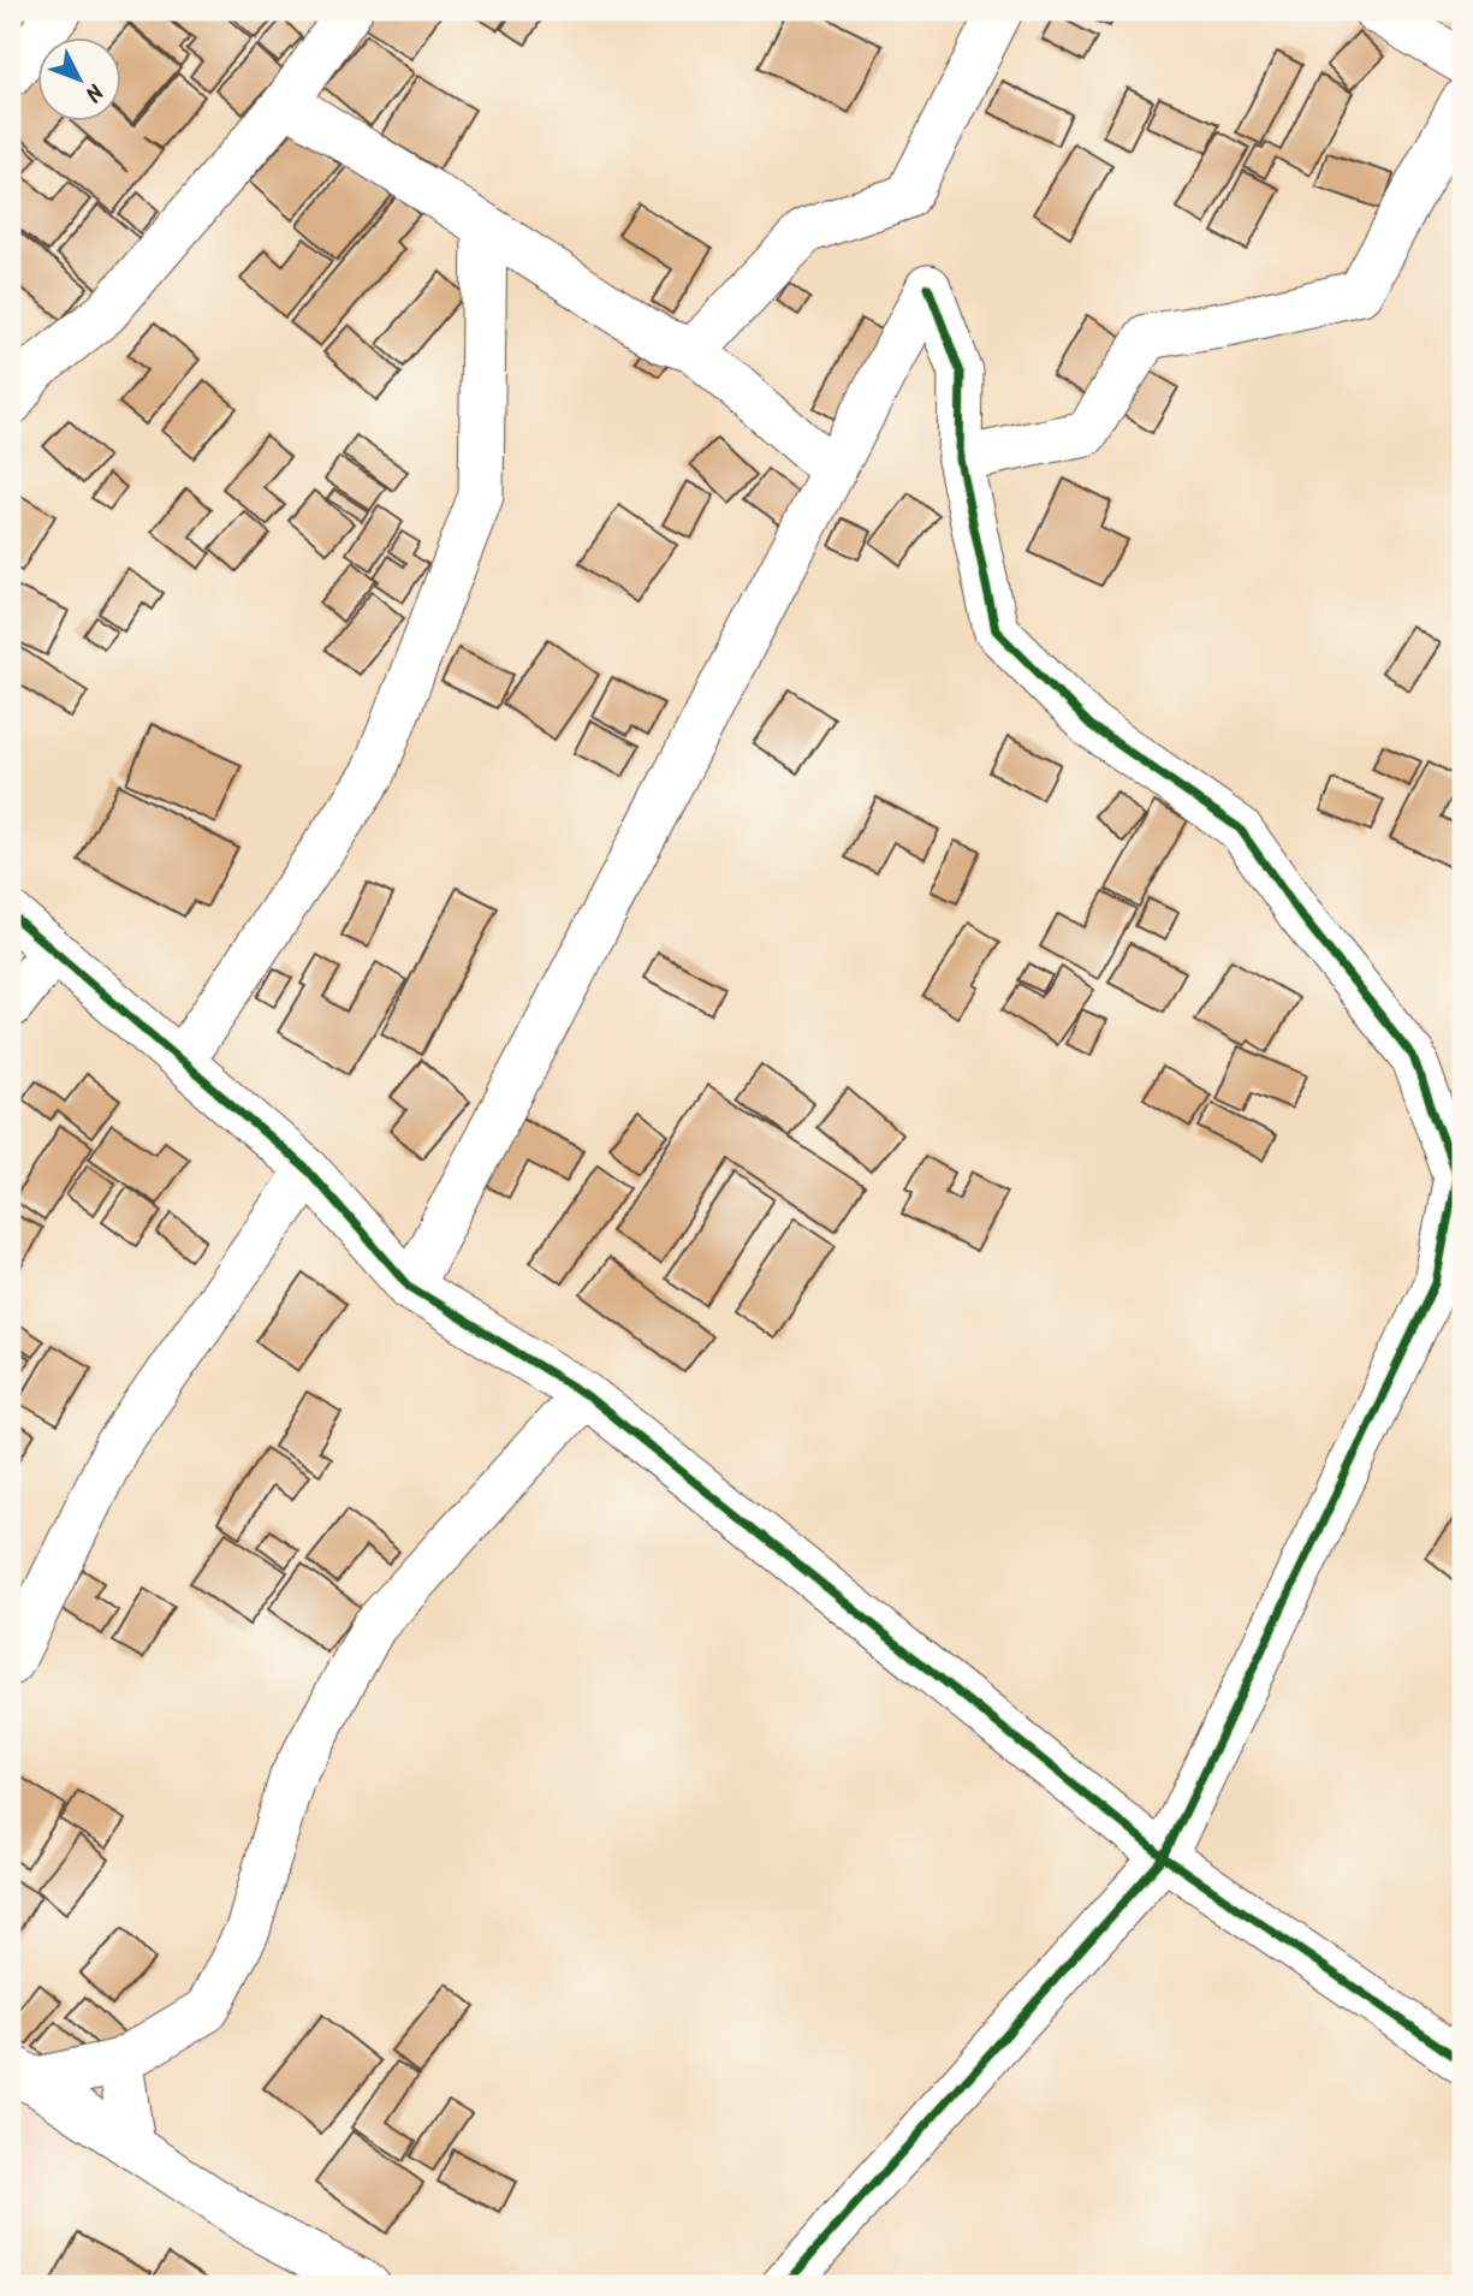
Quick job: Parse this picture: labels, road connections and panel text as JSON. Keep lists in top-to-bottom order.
{
  "north": "bottom right"
}
